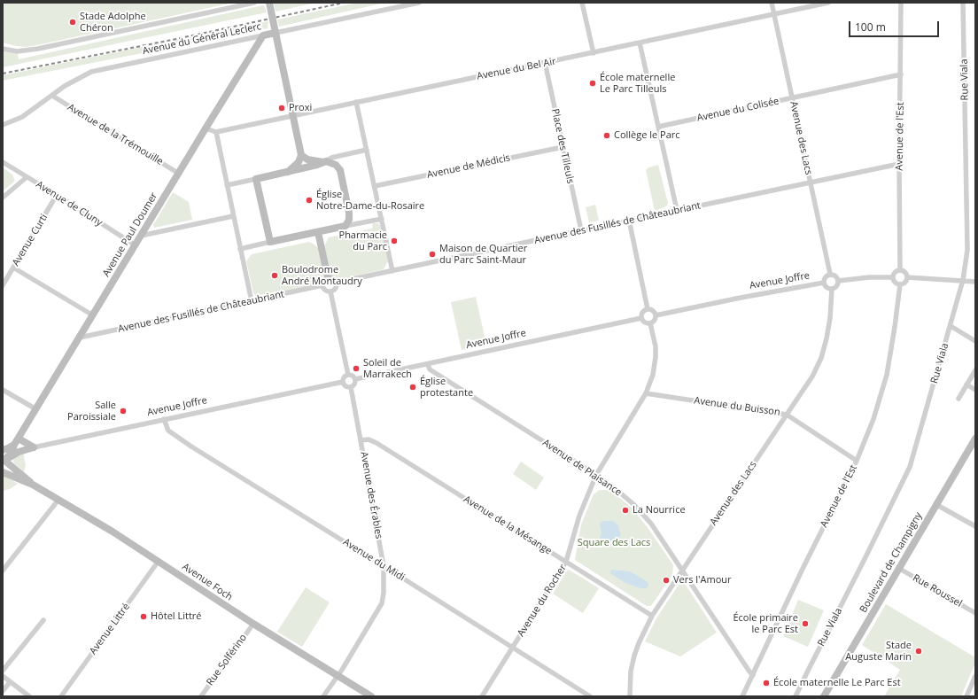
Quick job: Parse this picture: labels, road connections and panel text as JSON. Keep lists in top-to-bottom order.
{
  "streets": {
    "street": [
      "Avenue du Général Leclerc",
      "Avenue du Bel Air",
      "Rue Viala",
      "Avenue du Colisée",
      "Avenue de la Trémouille",
      "Avenue de l'Est",
      "Avenue des Lacs",
      "Place des Tilleuls",
      "Avenue de Médicis",
      "Avenue de Cluny",
      "Avenue des Fusillés de Châteaubriant",
      "Avenue Paul Doumer",
      "Avenue Curti",
      "Avenue Joffre",
      "Avenue du Buisson",
      "Avenue de Plaisance",
      "Avenue des Érables",
      "Avenue de la Mésange",
      "Avenue du Midi",
      "Boulevard de Champigny",
      "Avenue Foch",
      "Rue Roussel",
      "Avenue du Rocher",
      "Avenue Littré",
      "Rue Solférino"
    ]
  },
  "crossings": [
    ["Avenue du Général Leclerc", "Avenue de la Trémouille"],
    ["Avenue du Général Leclerc", "Avenue Paul Doumer"],
    ["Avenue du Bel Air", "Avenue des Lacs"],
    ["Avenue du Bel Air", "Place des Tilleuls"],
    ["Avenue du Colisée", "Avenue de l'Est"],
    ["Avenue du Colisée", "Avenue des Lacs"],
    ["Avenue de la Trémouille", "Avenue Paul Doumer"],
    ["Avenue de l'Est", "Avenue des Fusillés de Châteaubriant"],
    ["Avenue de l'Est", "Avenue du Buisson"],
    ["Avenue de l'Est", "Avenue de Plaisance"],
    ["Avenue des Lacs", "Avenue des Fusillés de Châteaubriant"],
    ["Avenue des Lacs", "Avenue Joffre"],
    ["Avenue des Lacs", "Avenue du Buisson"],
    ["Avenue des Lacs", "Avenue de Plaisance"],
    ["Avenue des Lacs", "Avenue de la Mésange"],
    ["Place des Tilleuls", "Avenue de Médicis"],
    ["Place des Tilleuls", "Avenue des Fusillés de Châteaubriant"],
    ["Avenue de Cluny", "Avenue Paul Doumer"],
    ["Avenue de Cluny", "Avenue Curti"],
    ["Avenue des Fusillés de Châteaubriant", "Avenue Paul Doumer"],
    ["Avenue Paul Doumer", "Avenue Foch"],
    ["Avenue Joffre", "Avenue de Plaisance"],
    ["Avenue Joffre", "Avenue des Érables"],
    ["Avenue Joffre", "Avenue du Midi"],
    ["Avenue Joffre", "Avenue du Rocher"],
    ["Avenue du Buisson", "Avenue du Rocher"],
    ["Avenue de Plaisance", "Avenue du Rocher"],
    ["Avenue des Érables", "Avenue de la Mésange"],
    ["Avenue des Érables", "Avenue du Midi"],
    ["Avenue des Érables", "Avenue Foch"],
    ["Avenue de la Mésange", "Avenue du Rocher"],
    ["Avenue du Midi", "Avenue du Rocher"],
    ["Boulevard de Champigny", "Rue Roussel"],
    ["Avenue Foch", "Avenue Littré"],
    ["Avenue Foch", "Rue Solférino"]
  ],
  "parks": ["Square des Lacs"],
  "places": [
    "Stade Adolphe Chéron",
    "École maternelle Le Parc Tilleuls",
    "Proxi",
    "Collège le Parc",
    "Église Notre-Dame-du-Rosaire",
    "Pharmacie du Parc",
    "Maison de Quartier du Parc Saint-Maur",
    "Boulodrome André Montaudry",
    "Soleil de Marrakech",
    "Église protestante",
    "Salle Paroissiale",
    "La Nourrice",
    "Vers l'Amour",
    "Hôtel Littré",
    "École primaire le Parc Est",
    "Stade Auguste Marin",
    "École maternelle Le Parc Est"
  ],
  "scale_bar": "100 m"
}
